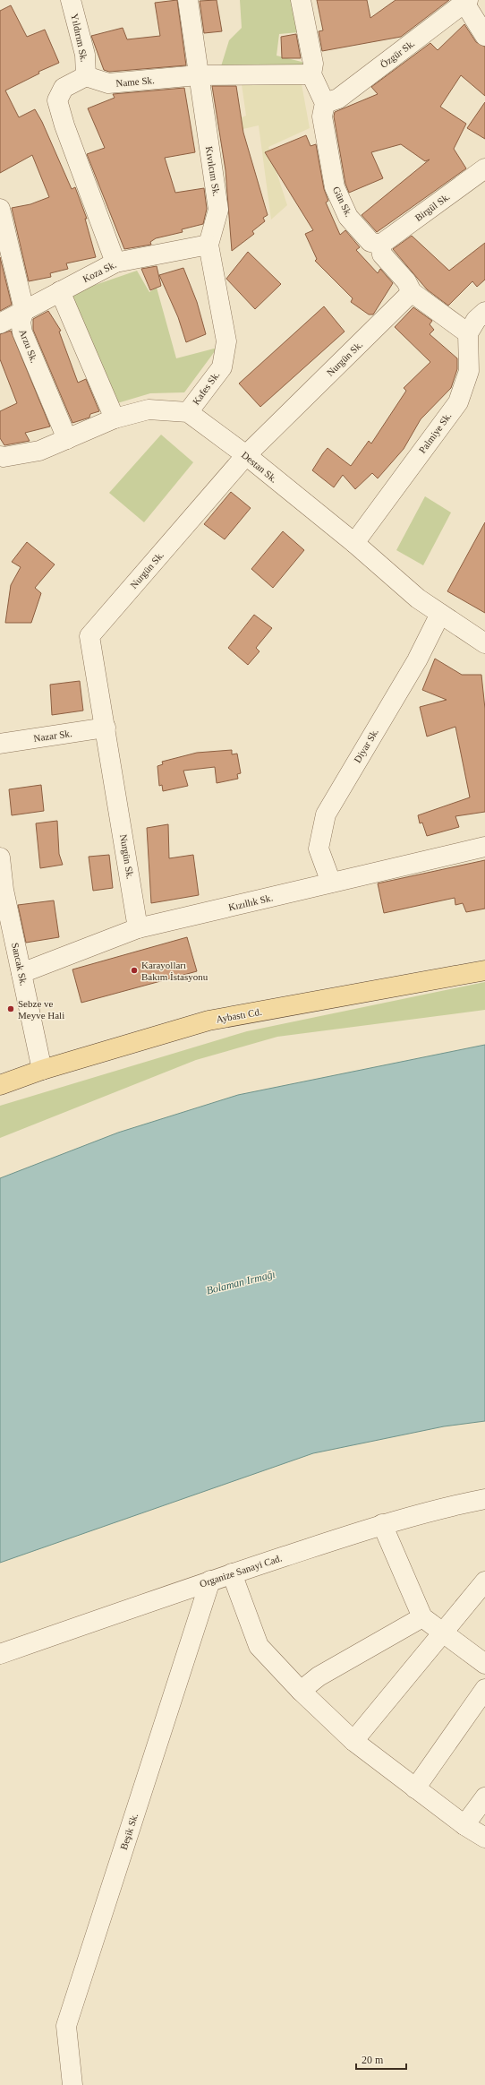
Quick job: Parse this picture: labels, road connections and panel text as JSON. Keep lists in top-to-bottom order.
{
  "streets": {
    "main road": ["Aybastı Cd."],
    "street": [
      "Yıldırım Sk.",
      "Özgür Sk.",
      "Name Sk.",
      "Kıvılcım Sk.",
      "Gün Sk.",
      "Birgül Sk.",
      "Koza Sk.",
      "Arzu Sk.",
      "Nurgün Sk.",
      "Kafes Sk.",
      "Palmiye Sk.",
      "Destan Sk.",
      "Nazar Sk.",
      "Diyar Sk.",
      "Kızıllık Sk.",
      "Sancak Sk.",
      "Organize Sanayi Cad.",
      "Beşik Sk."
    ]
  },
  "crossings": [
    ["Yıldırım Sk.", "Name Sk."],
    ["Özgür Sk.", "Gün Sk."],
    ["Name Sk.", "Kıvılcım Sk."],
    ["Kıvılcım Sk.", "Koza Sk."],
    ["Kıvılcım Sk.", "Kafes Sk."],
    ["Gün Sk.", "Birgül Sk."],
    ["Koza Sk.", "Arzu Sk."],
    ["Nurgün Sk.", "Destan Sk."],
    ["Nurgün Sk.", "Nazar Sk."],
    ["Nurgün Sk.", "Kızıllık Sk."],
    ["Kafes Sk.", "Destan Sk."],
    ["Palmiye Sk.", "Destan Sk."],
    ["Destan Sk.", "Diyar Sk."],
    ["Diyar Sk.", "Kızıllık Sk."],
    ["Kızıllık Sk.", "Sancak Sk."],
    ["Sancak Sk.", "Aybastı Cd."],
    ["Organize Sanayi Cad.", "Beşik Sk."]
  ],
  "water": ["Bolaman Irmağı"],
  "places": ["Karayolları Bakım İstasyonu", "Sebze ve Meyve Hali"],
  "scale_bar": "20 m"
}
